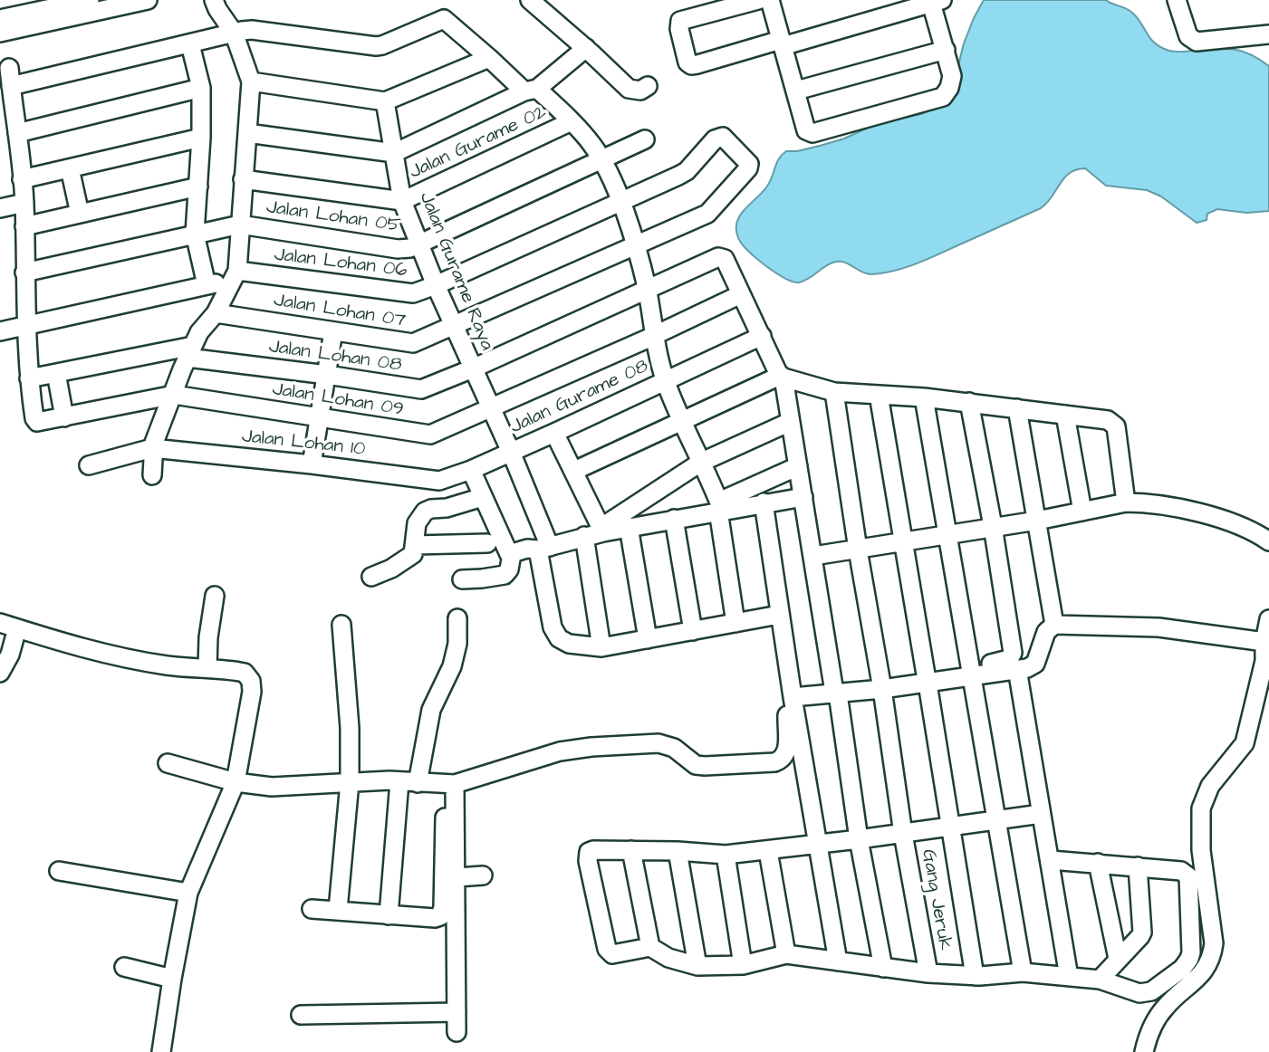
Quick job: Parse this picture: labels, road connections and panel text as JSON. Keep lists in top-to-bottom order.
{
  "streets": {
    "street": [
      "Jalan Gurame 02",
      "Jalan Lohan 05",
      "Jalan Lohan 06",
      "Jalan Gurame Raya",
      "Jalan Lohan 07",
      "Jalan Lohan 08",
      "Jalan Gurame 08",
      "Jalan Lohan 09",
      "Jalan Lohan 10",
      "Gang Jeruk"
    ]
  },
  "crossings": [
    ["Jalan Gurame 02", "Jalan Gurame Raya"],
    ["Jalan Lohan 05", "Jalan Gurame Raya"],
    ["Jalan Lohan 06", "Jalan Gurame Raya"],
    ["Jalan Lohan 06", "Jalan Lohan 07"],
    ["Jalan Gurame Raya", "Jalan Lohan 07"],
    ["Jalan Gurame Raya", "Jalan Lohan 08"],
    ["Jalan Gurame Raya", "Jalan Gurame 08"],
    ["Jalan Gurame Raya", "Jalan Lohan 09"],
    ["Jalan Gurame Raya", "Jalan Lohan 10"],
    ["Jalan Lohan 08", "Jalan Lohan 09"],
    ["Jalan Gurame 08", "Jalan Lohan 10"]
  ]
}
